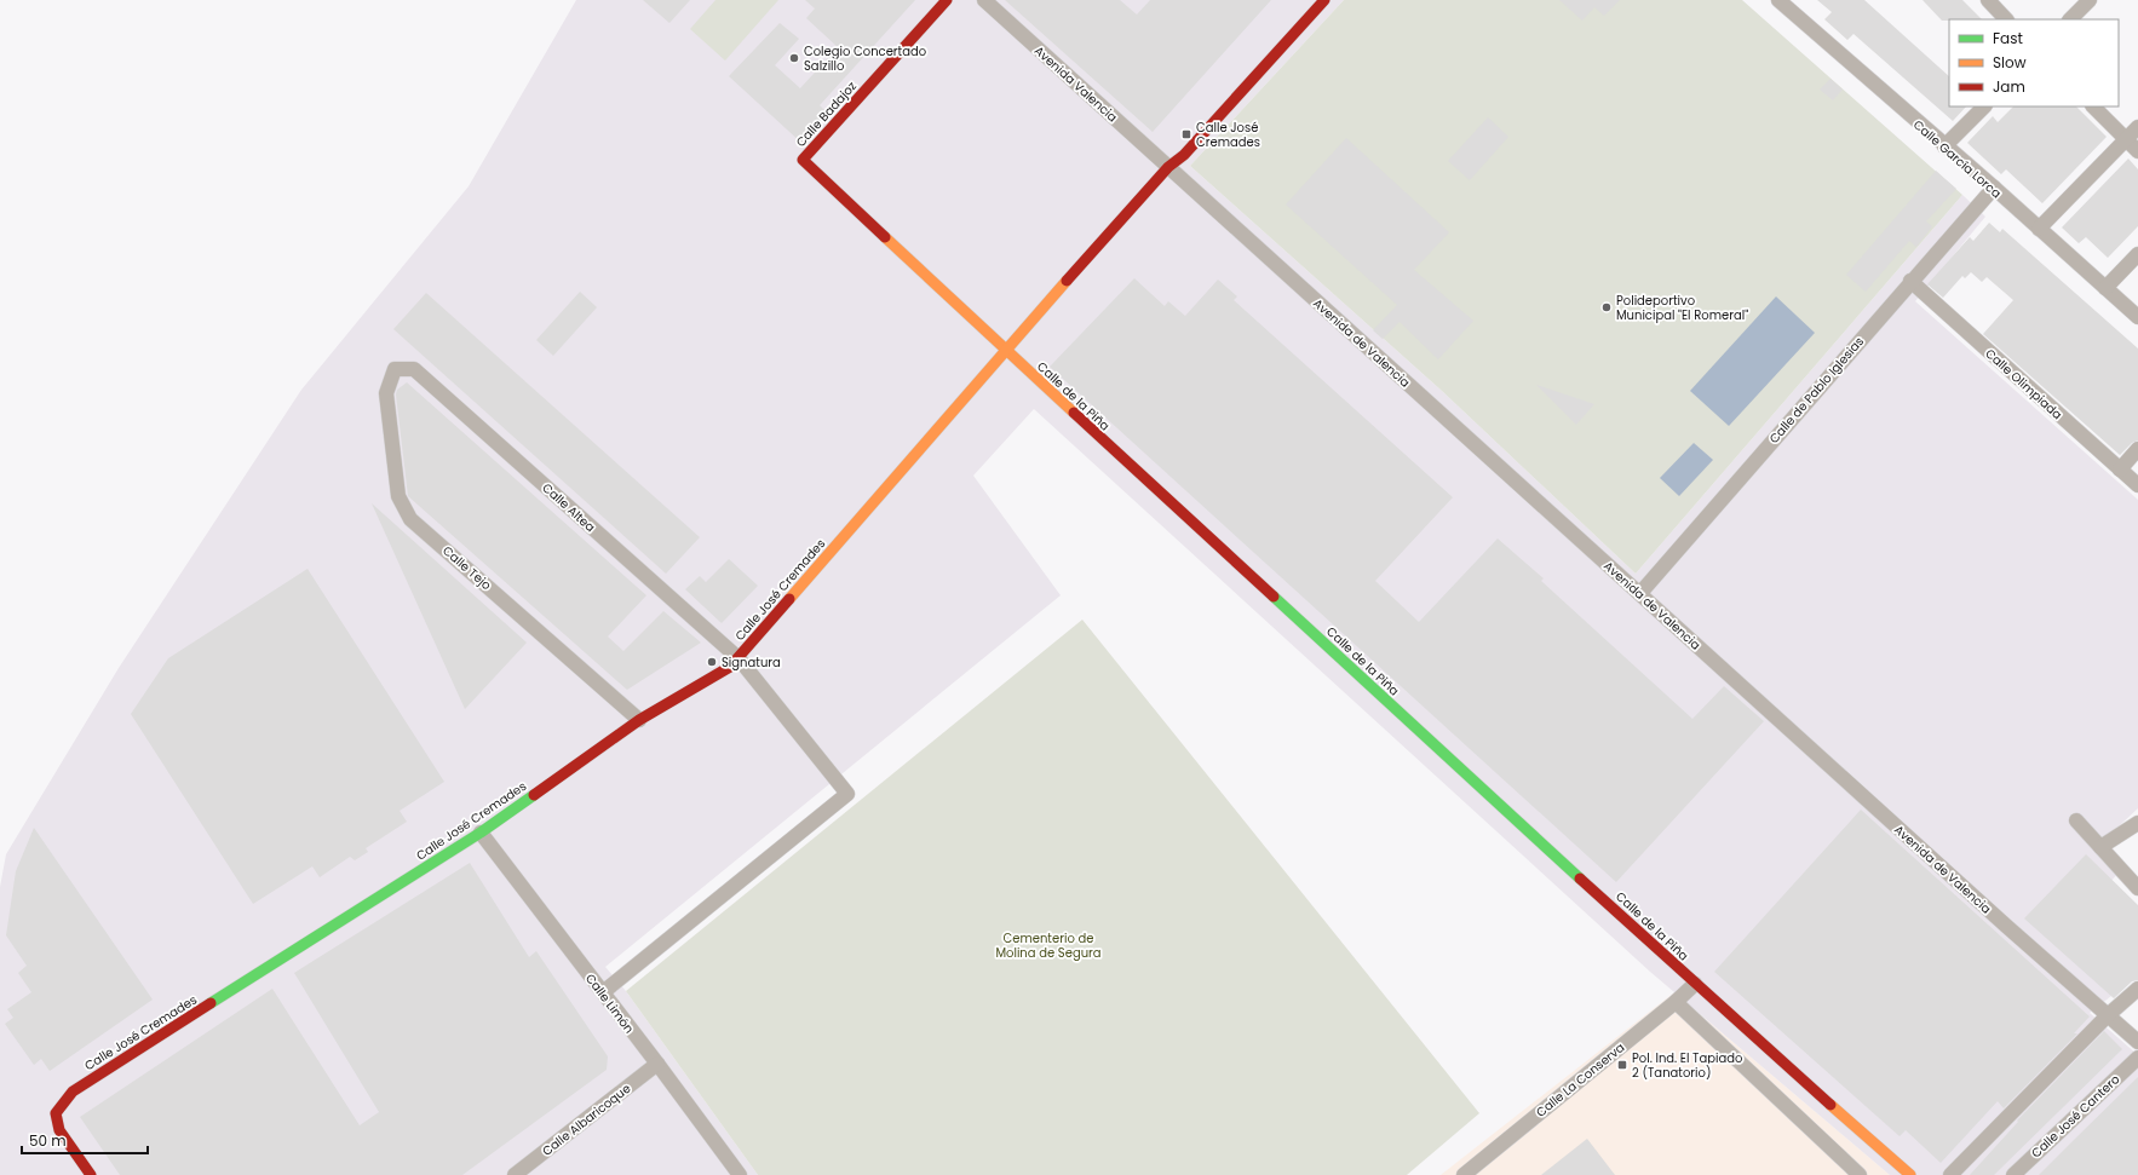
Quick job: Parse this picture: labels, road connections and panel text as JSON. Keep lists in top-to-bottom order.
{
  "streets": {
    "street": [
      "Avenida Valencia",
      "Calle Badajoz",
      "Calle García Lorca",
      "Avenida de Valencia",
      "Calle Olimpiada",
      "Calle de Pablo Iglesias",
      "Calle de la Piña",
      "Calle Altea",
      "Calle Tejo",
      "Calle José Cremades",
      "Calle Limón",
      "Calle La Conserva",
      "Calle José Cantero",
      "Calle Albaricoque"
    ]
  },
  "crossings": [
    ["Avenida Valencia", "Avenida de Valencia"],
    ["Avenida Valencia", "Calle José Cremades"],
    ["Calle Badajoz", "Calle de la Piña"],
    ["Calle García Lorca", "Calle de Pablo Iglesias"],
    ["Avenida de Valencia", "Calle de Pablo Iglesias"],
    ["Avenida de Valencia", "Calle José Cremades"],
    ["Calle Olimpiada", "Calle de Pablo Iglesias"],
    ["Calle de la Piña", "Calle José Cremades"],
    ["Calle de la Piña", "Calle La Conserva"],
    ["Calle Altea", "Calle Tejo"],
    ["Calle Altea", "Calle José Cremades"],
    ["Calle Altea", "Calle Limón"],
    ["Calle Tejo", "Calle José Cremades"],
    ["Calle José Cremades", "Calle Limón"],
    ["Calle Limón", "Calle Albaricoque"]
  ],
  "parks": ["Cementerio de Molina de Segura"],
  "places": {
    "other": ["Colegio Concertado Salzillo", "Polideportivo Municipal \"El Romeral\"", "Signatura"],
    "transit": ["Calle José Cremades", "Pol. Ind. El Tapiado 2 (Tanatorio)"]
  },
  "legend": ["Fast", "Slow", "Jam"],
  "scale_bar": "50 m"
}
